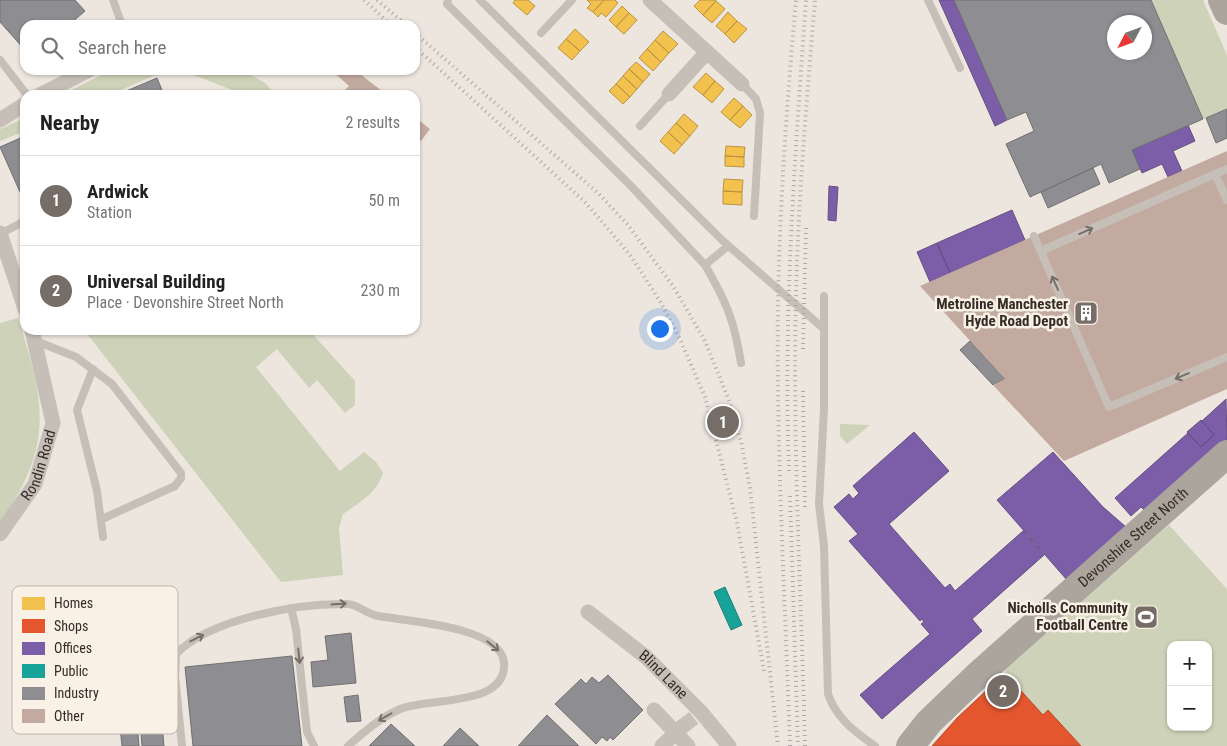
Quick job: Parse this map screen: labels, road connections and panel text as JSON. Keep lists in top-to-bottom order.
{
  "streets": {
    "highway": ["Devonshire Street North"],
    "street": ["Rondin Road", "Blind Lane"]
  },
  "places": {
    "building": ["Metroline Manchester Hyde Road Depot"],
    "sports": ["Nicholls Community Football Centre"]
  },
  "legend": [
    "Homes",
    "Shops",
    "Offices",
    "Public",
    "Industry",
    "Other"
  ],
  "north": "bottom left",
  "page": {
    "search": "Search here",
    "heading": ["Nearby", "2 results"],
    "list": [
      {
        "mark": "1",
        "name": "Ardwick",
        "note": "Station",
        "value": "50 m"
      },
      {
        "mark": "2",
        "name": "Universal Building",
        "note": "Place · Devonshire Street North",
        "value": "230 m"
      }
    ],
    "pins": ["1", "2"],
    "map_buttons": ["+", "−"]
  }
}
